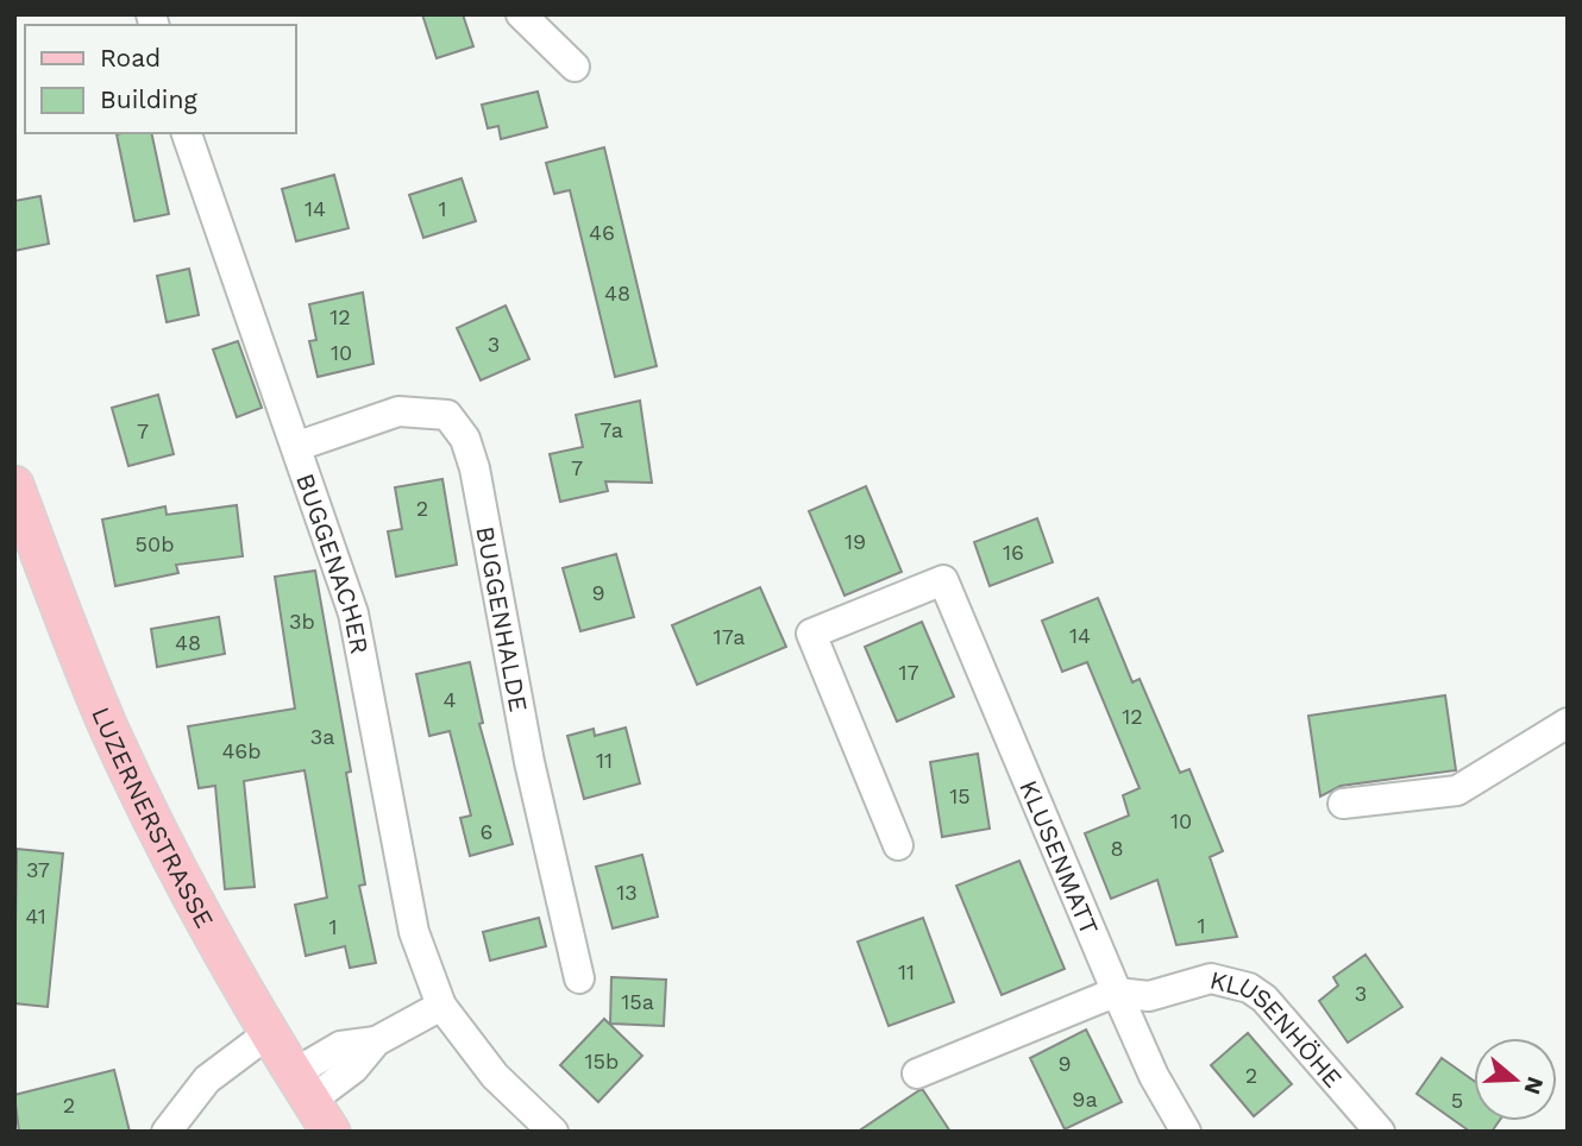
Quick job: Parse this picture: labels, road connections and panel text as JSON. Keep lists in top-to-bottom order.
{
  "streets": {
    "main road": ["LUZERNERSTRASSE"],
    "street": [
      "BUGGENACHER",
      "BUGGENHALDE",
      "KLUSENMATT",
      "KLUSENHÖHE"
    ]
  },
  "crossings": [
    ["BUGGENACHER", "BUGGENHALDE"],
    ["KLUSENMATT", "KLUSENHÖHE"]
  ],
  "house_numbers": [
    "14",
    "1",
    "46",
    "48",
    "12",
    "3",
    "10",
    "7a",
    "7",
    "7",
    "2",
    "19",
    "50b",
    "16",
    "9",
    "3b",
    "14",
    "17a",
    "48",
    "17",
    "4",
    "12",
    "3a",
    "46b",
    "11",
    "15",
    "10",
    "6",
    "8",
    "37",
    "13",
    "41",
    "1",
    "1",
    "11",
    "3",
    "15a",
    "15b",
    "9",
    "2",
    "9a",
    "5",
    "2"
  ],
  "legend": ["Road", "Building"],
  "north": "right"
}
